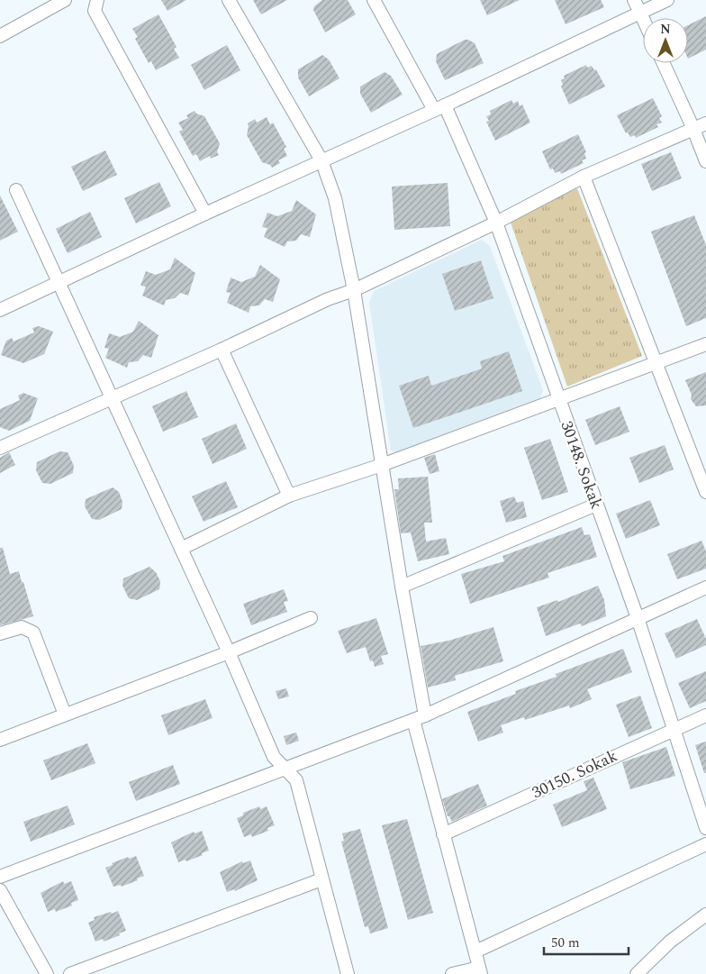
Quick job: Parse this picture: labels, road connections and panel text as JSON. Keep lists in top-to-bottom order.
{
  "streets": {
    "street": ["30148. Sokak", "30150. Sokak"]
  },
  "crossings": [
    ["30148. Sokak", "30150. Sokak"]
  ],
  "scale_bar": "50 m",
  "north": "top"
}
